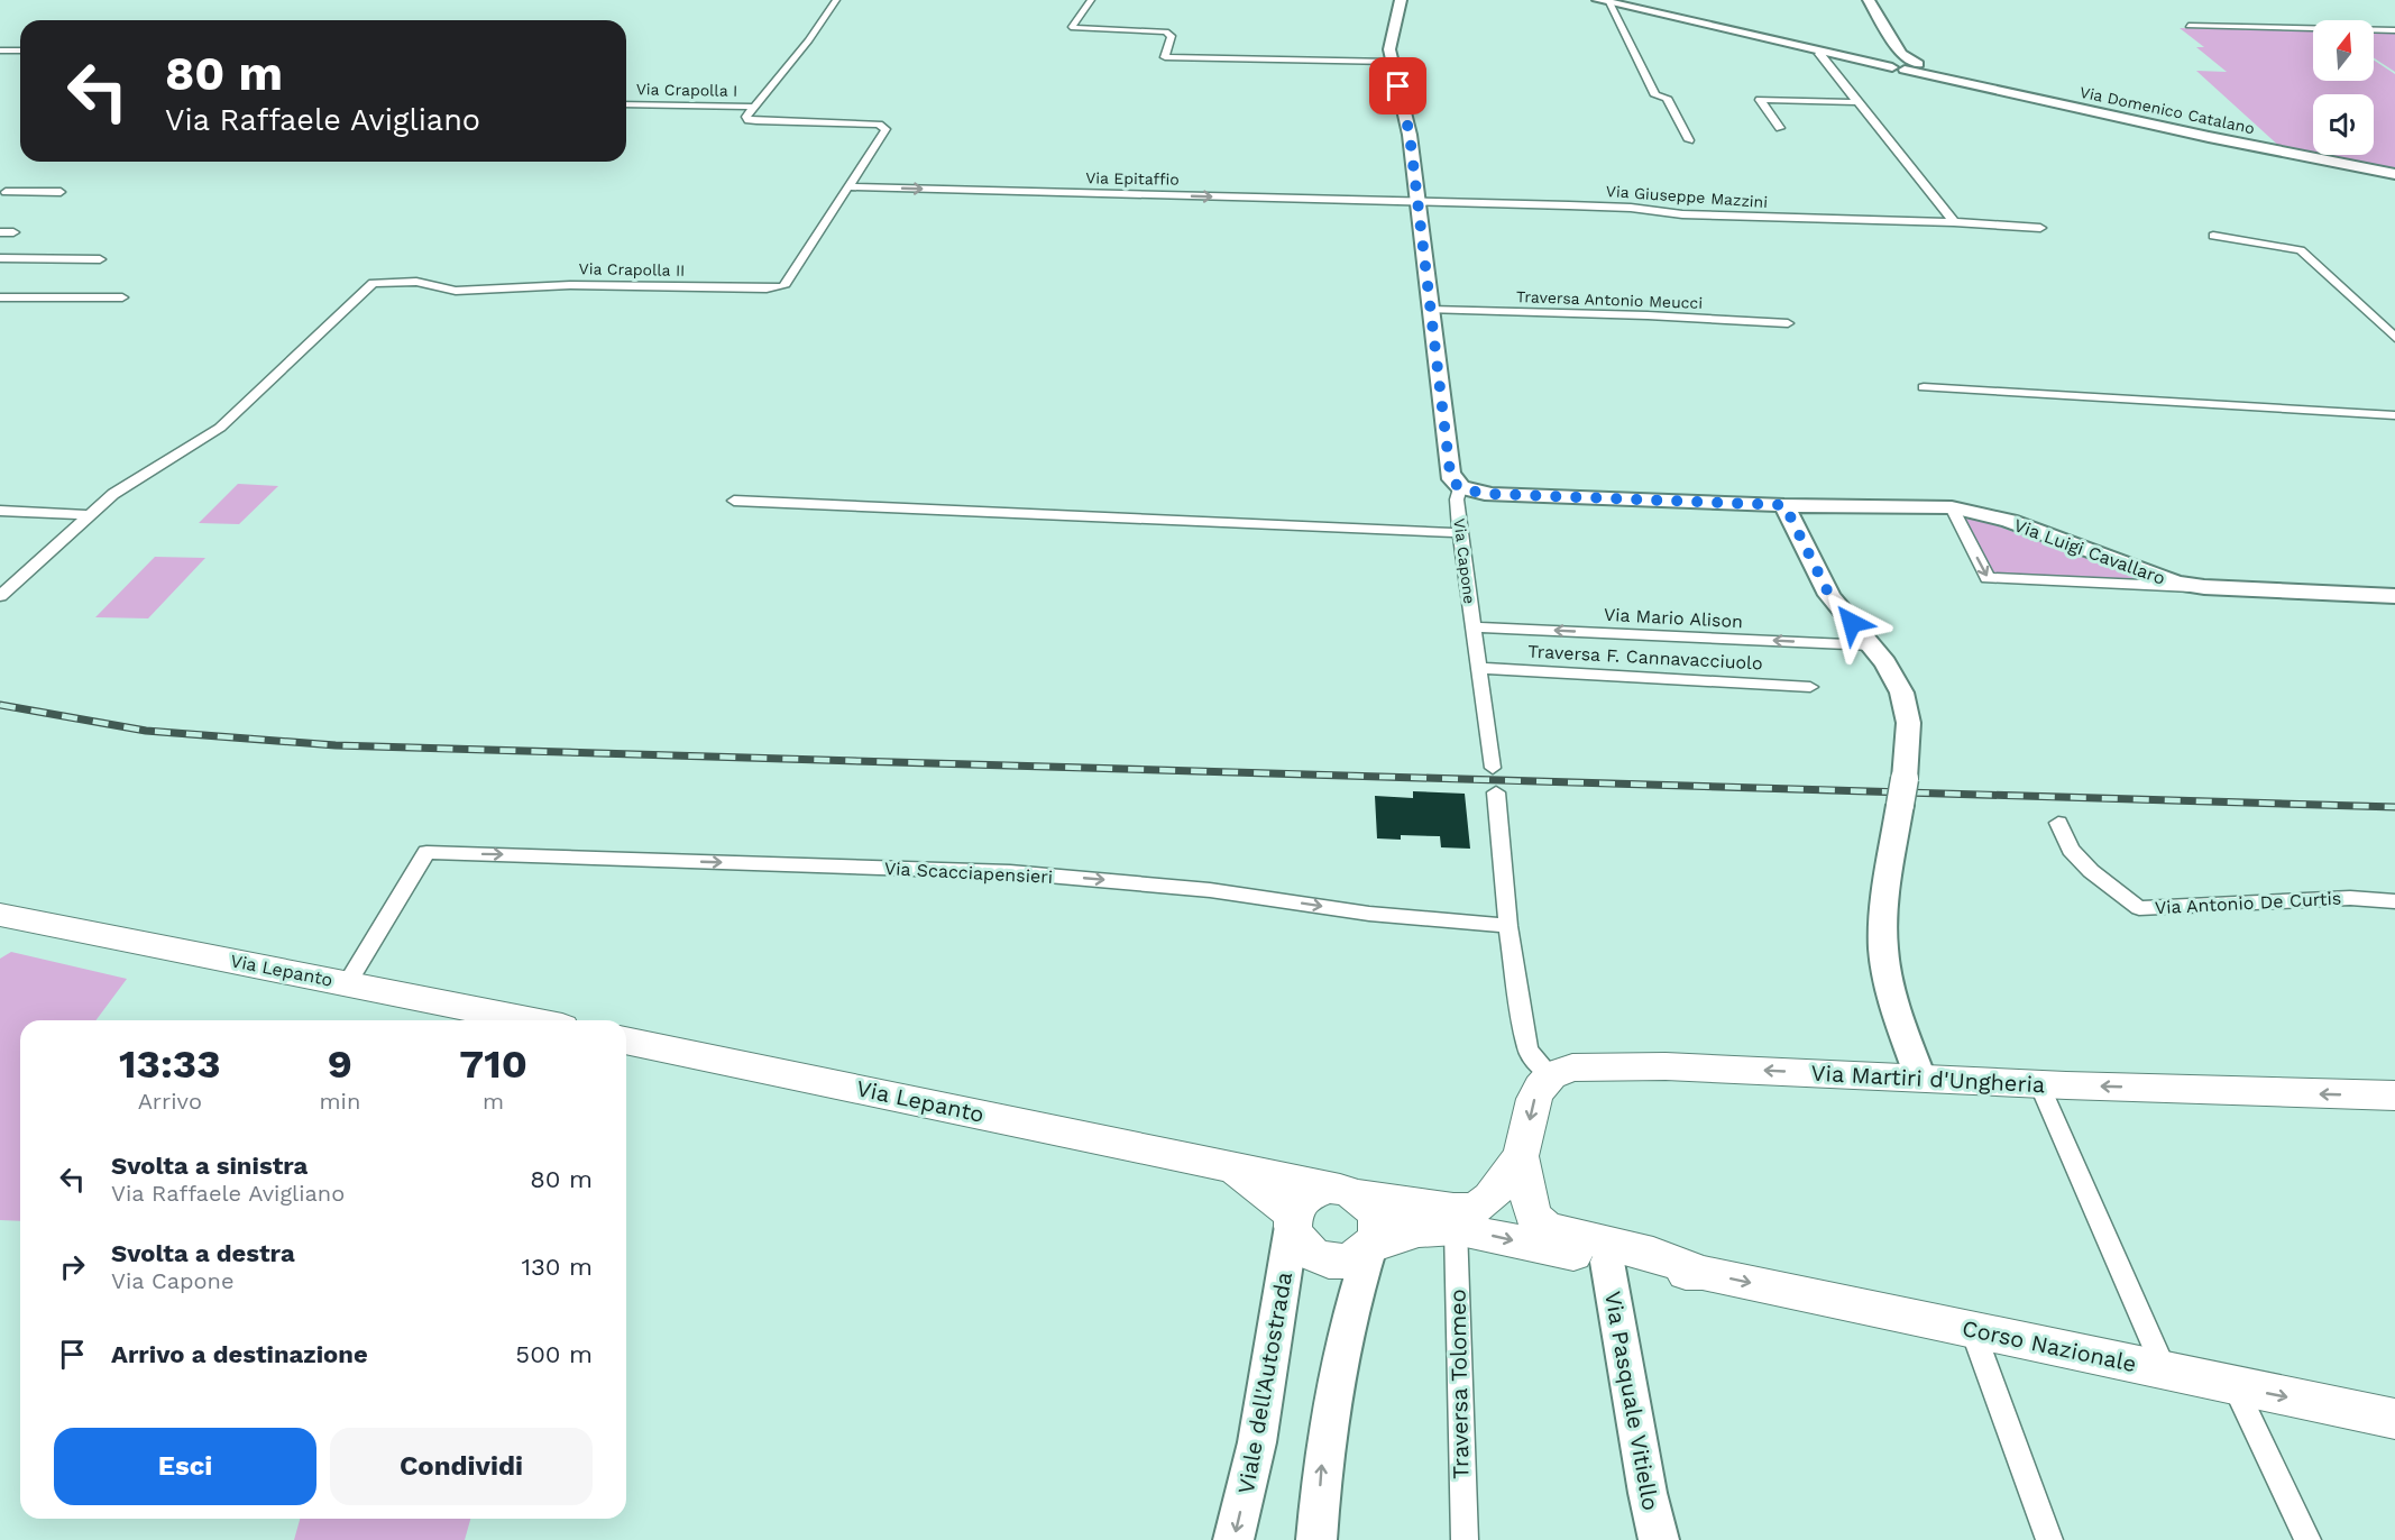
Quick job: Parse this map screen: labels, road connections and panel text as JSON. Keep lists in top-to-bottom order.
{
  "streets": {
    "main road": ["Via Lepanto", "Via Martiri d'Ungheria", "Corso Nazionale"],
    "street": [
      "Via Crapolla I",
      "Via Domenico Catalano",
      "Via Epitaffio",
      "Via Giuseppe Mazzini",
      "Via Crapolla II",
      "Traversa Antonio Meucci",
      "Via Luigi Cavallaro",
      "Via Capone",
      "Via Mario Alison",
      "Traversa F. Cannavacciuolo",
      "Via Scacciapensieri",
      "Via Antonio De Curtis",
      "Viale dell'Autostrada",
      "Traversa Tolomeo",
      "Via Pasquale Vitiello"
    ]
  },
  "crossings": [
    ["Via Crapolla I", "Via Crapolla II"],
    ["Via Epitaffio", "Via Giuseppe Mazzini"],
    ["Via Epitaffio", "Via Crapolla II"],
    ["Via Epitaffio", "Via Capone"],
    ["Via Giuseppe Mazzini", "Via Capone"],
    ["Traversa Antonio Meucci", "Via Capone"],
    ["Via Luigi Cavallaro", "Via Capone"],
    ["Via Capone", "Via Mario Alison"],
    ["Via Capone", "Traversa F. Cannavacciuolo"],
    ["Via Scacciapensieri", "Via Lepanto"],
    ["Via Lepanto", "Corso Nazionale"],
    ["Via Lepanto", "Viale dell'Autostrada"],
    ["Corso Nazionale", "Viale dell'Autostrada"],
    ["Corso Nazionale", "Traversa Tolomeo"],
    ["Corso Nazionale", "Via Pasquale Vitiello"]
  ],
  "one_way": [
    "Via Epitaffio",
    "Via Mario Alison",
    "Via Scacciapensieri",
    "Via Martiri d'Ungheria",
    "Corso Nazionale"
  ],
  "north": "top",
  "page": {
    "turn": ["80 m", "Via Raffaele Avigliano"],
    "eta": [
      "13:33",
      "Arrivo",
      "9",
      "min",
      "710",
      "m"
    ],
    "list": [
      {
        "name": "Svolta a sinistra",
        "note": "Via Raffaele Avigliano",
        "value": "80 m"
      },
      {
        "name": "Svolta a destra",
        "note": "Via Capone",
        "value": "130 m"
      },
      {
        "name": "Arrivo a destinazione",
        "value": "500 m"
      }
    ],
    "buttons": ["Esci", "Condividi"]
  }
}
